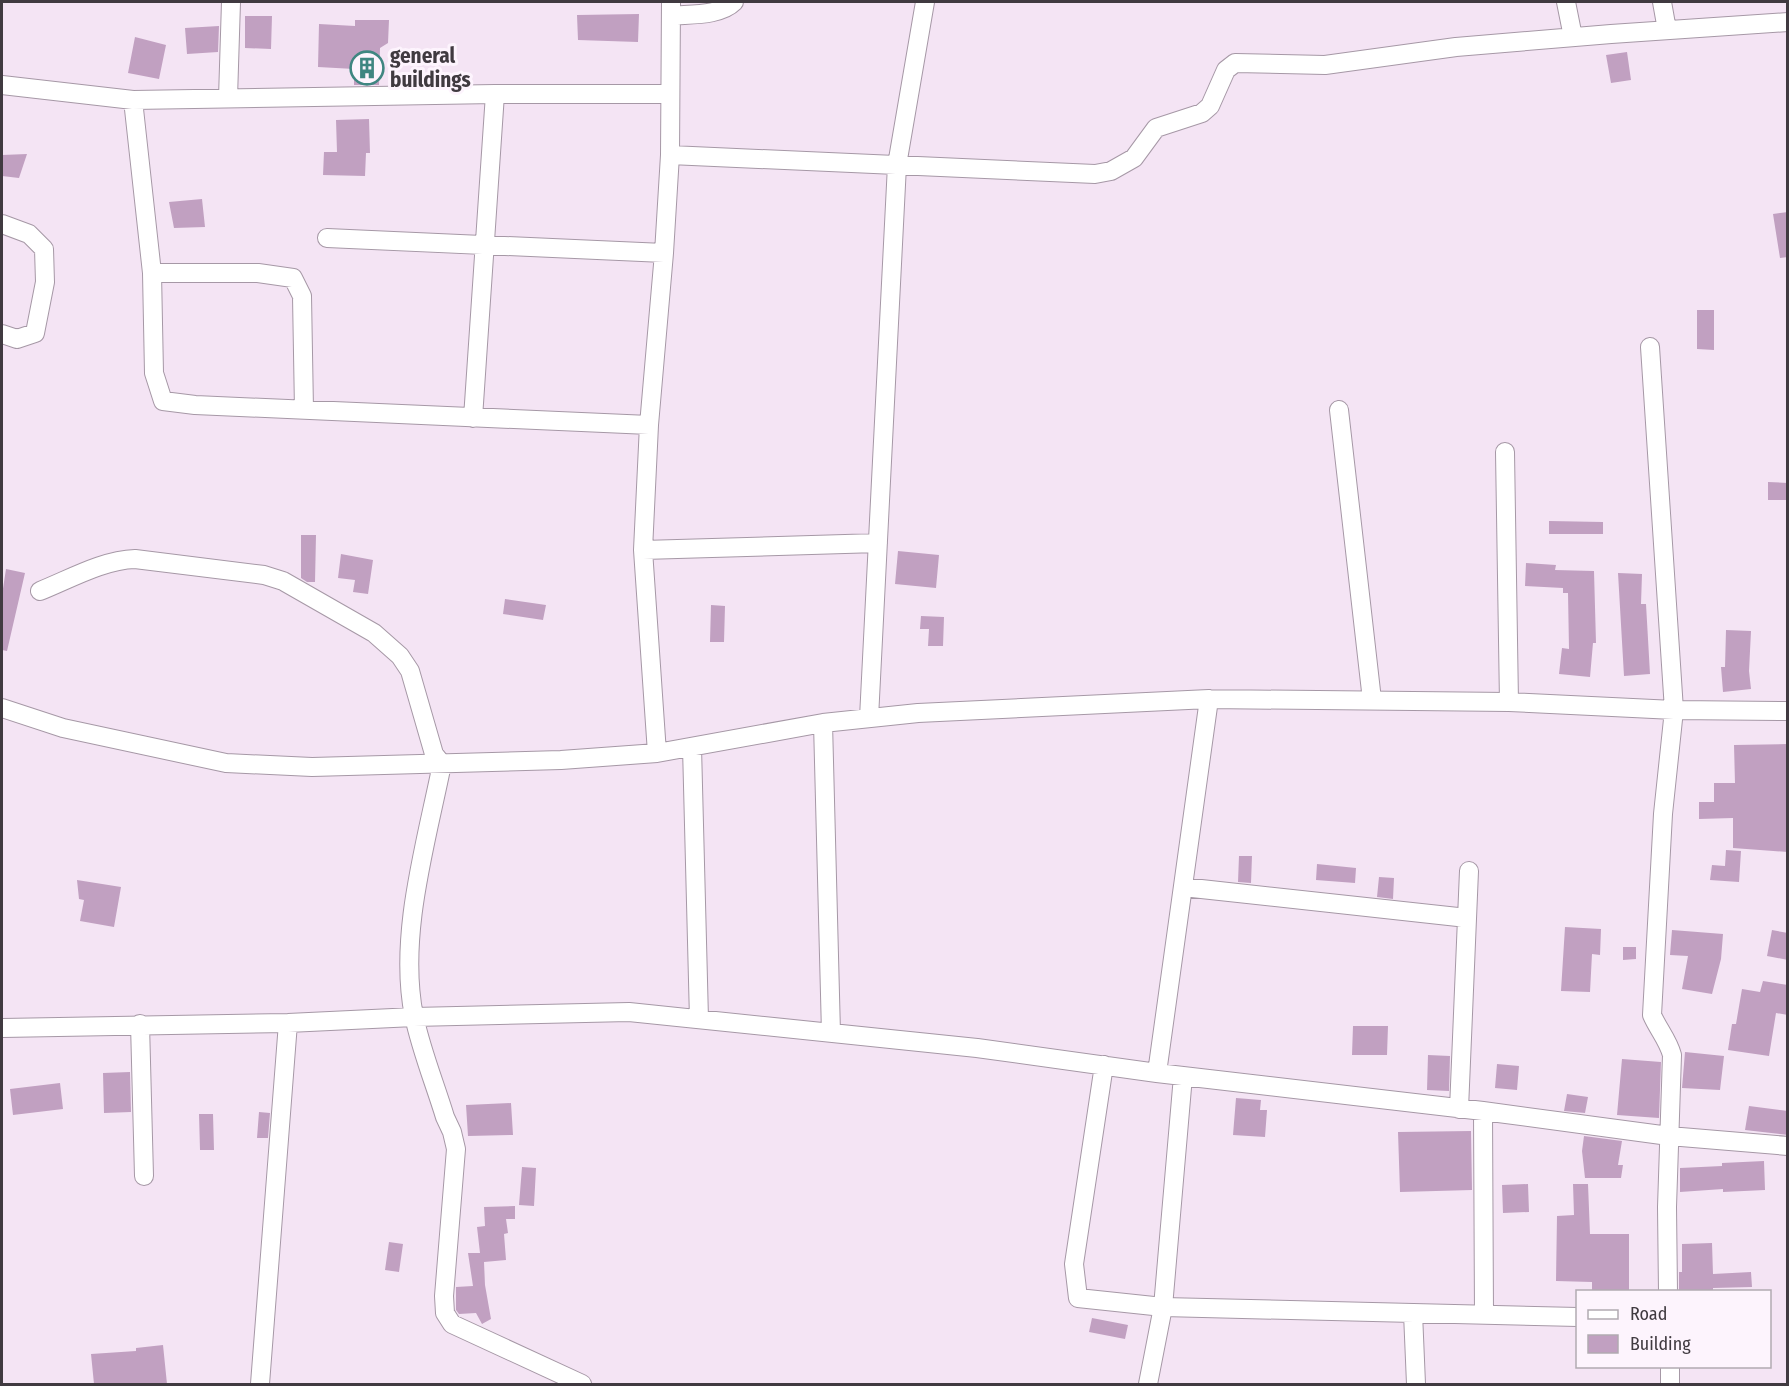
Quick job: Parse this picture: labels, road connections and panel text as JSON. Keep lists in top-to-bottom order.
{
  "places": {
    "building": ["general buildings"]
  },
  "legend": ["Road", "Building"]
}
